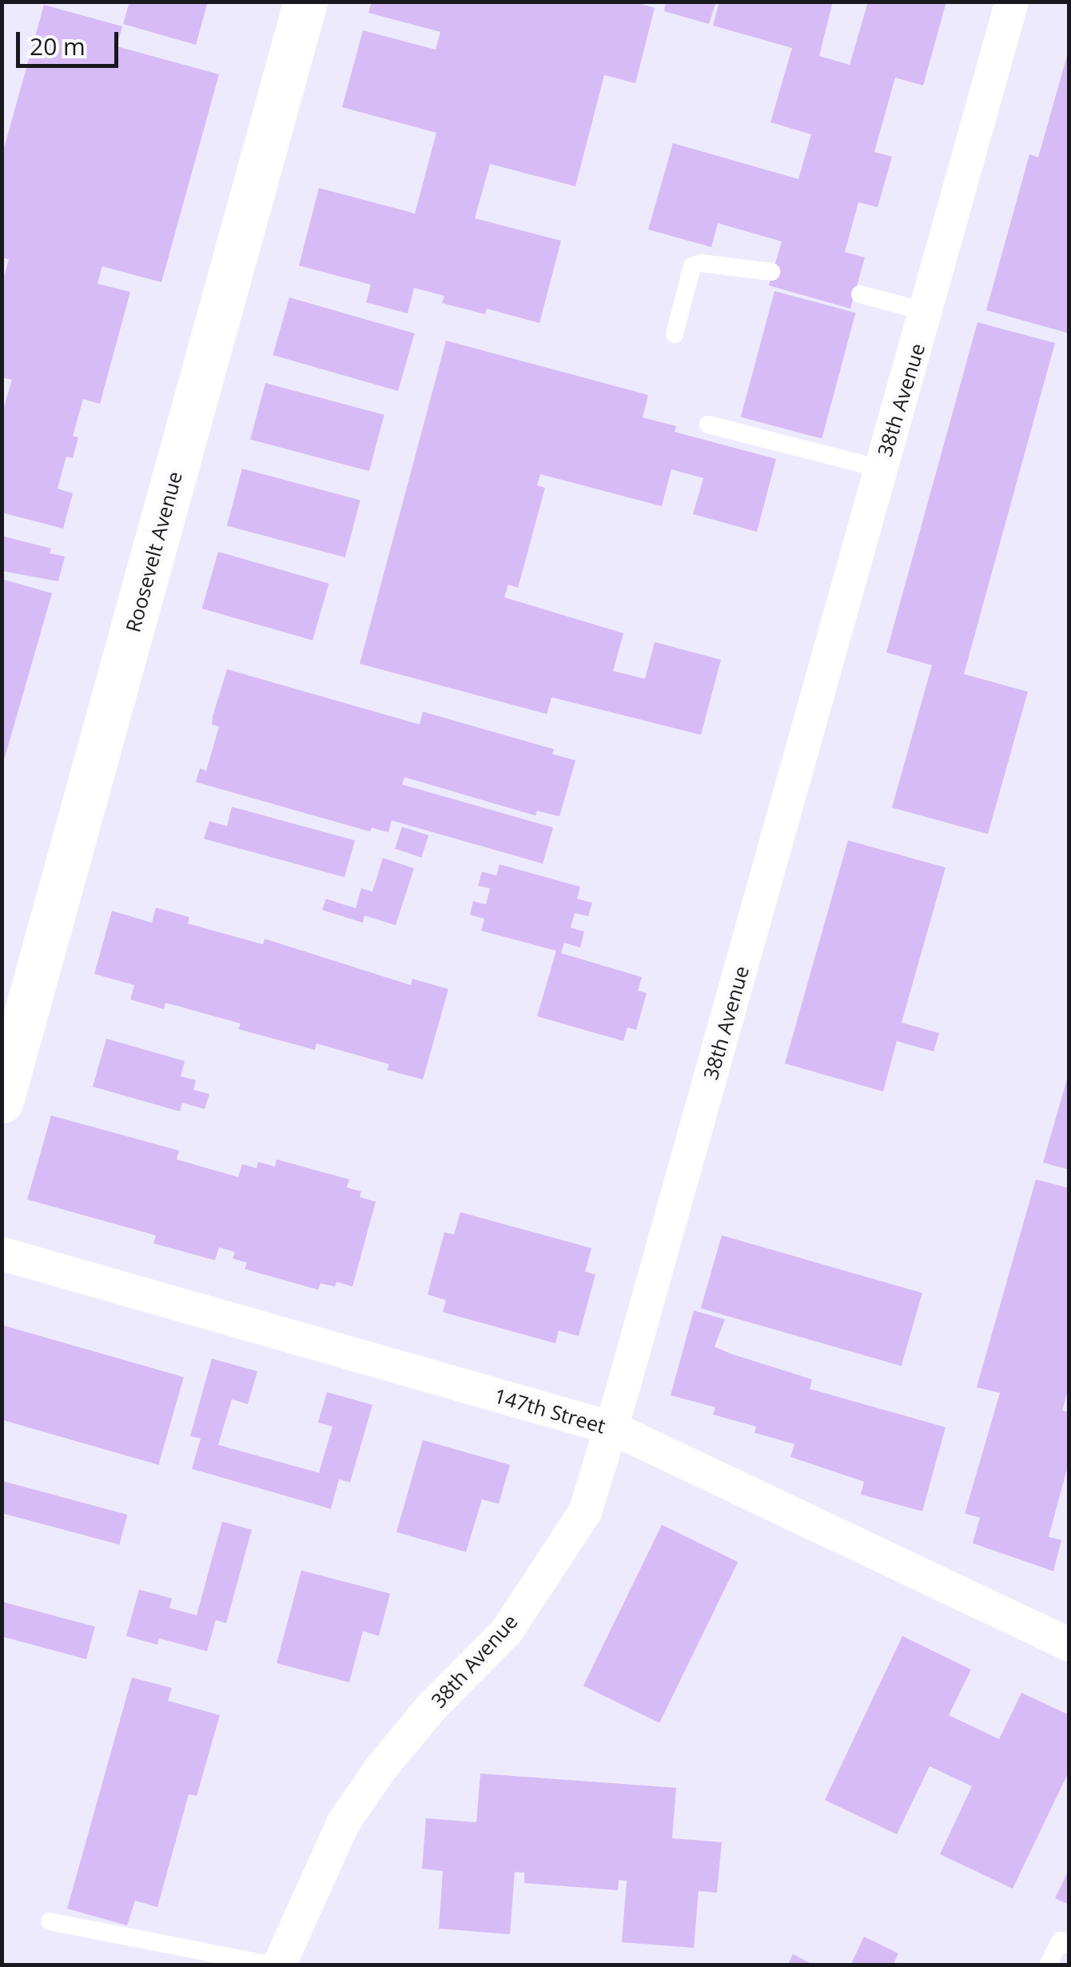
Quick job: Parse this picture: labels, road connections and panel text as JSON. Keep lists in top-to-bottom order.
{
  "streets": {
    "street": ["38th Avenue", "Roosevelt Avenue", "147th Street"]
  },
  "crossings": [
    ["38th Avenue", "147th Street"]
  ],
  "scale_bar": "20 m"
}
